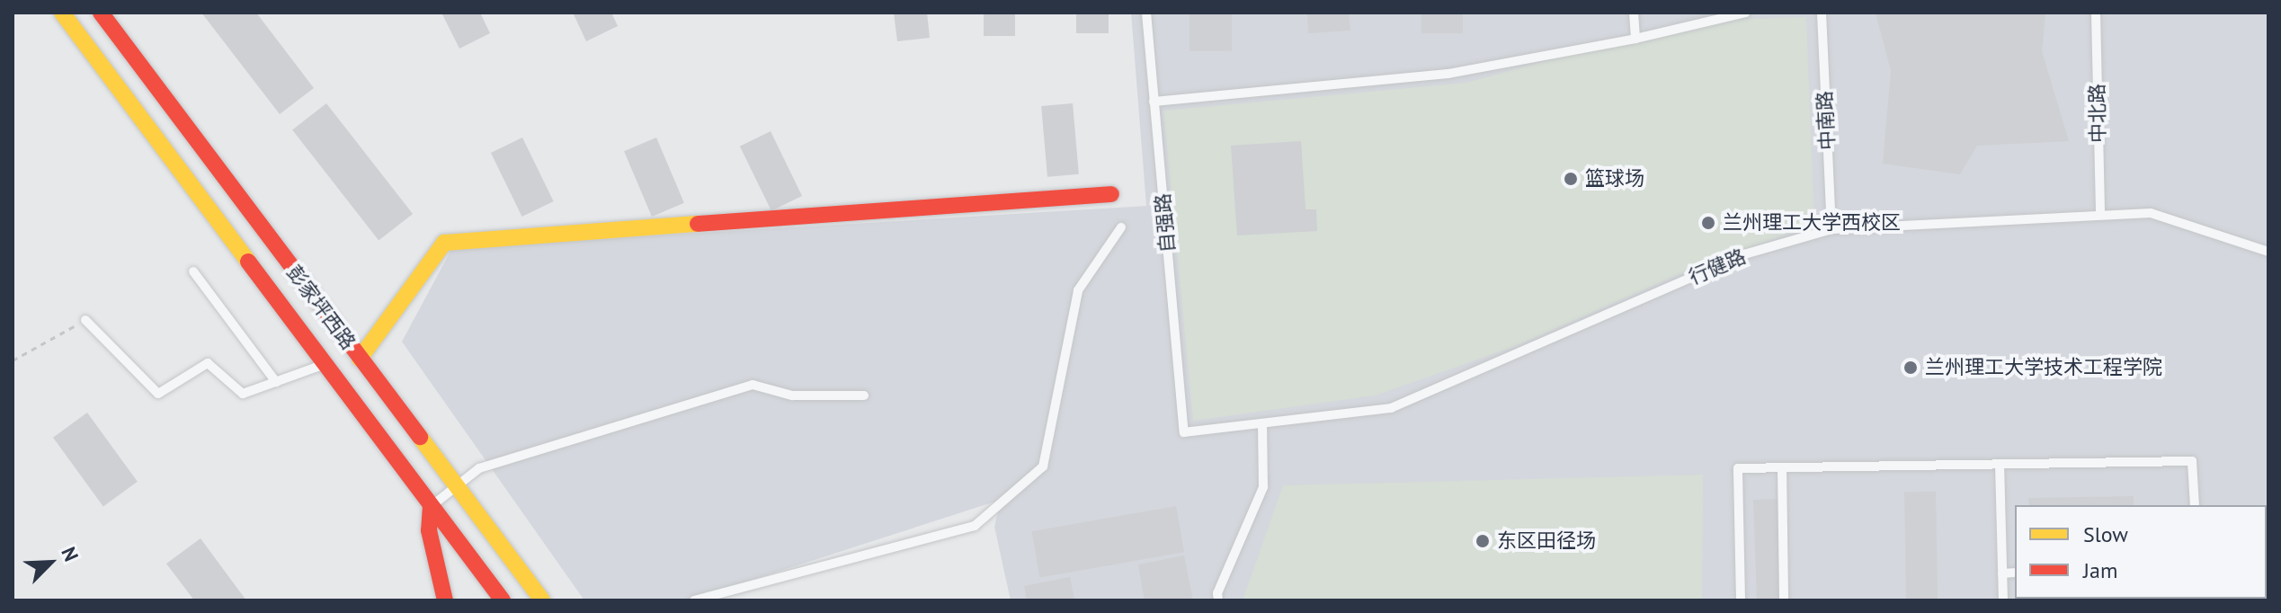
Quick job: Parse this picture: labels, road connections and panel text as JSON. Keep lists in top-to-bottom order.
{
  "streets": {
    "main road": ["彭家坪西路"],
    "lane": [
      "中北路",
      "中南路",
      "自强路",
      "行健路"
    ]
  },
  "crossings": [
    ["中北路", "行健路"],
    ["中南路", "行健路"],
    ["自强路", "行健路"]
  ],
  "places": [
    "篮球场",
    "兰州理工大学西校区",
    "兰州理工大学技术工程学院",
    "东区田径场"
  ],
  "legend": ["Slow", "Jam"],
  "north": "top right"
}
